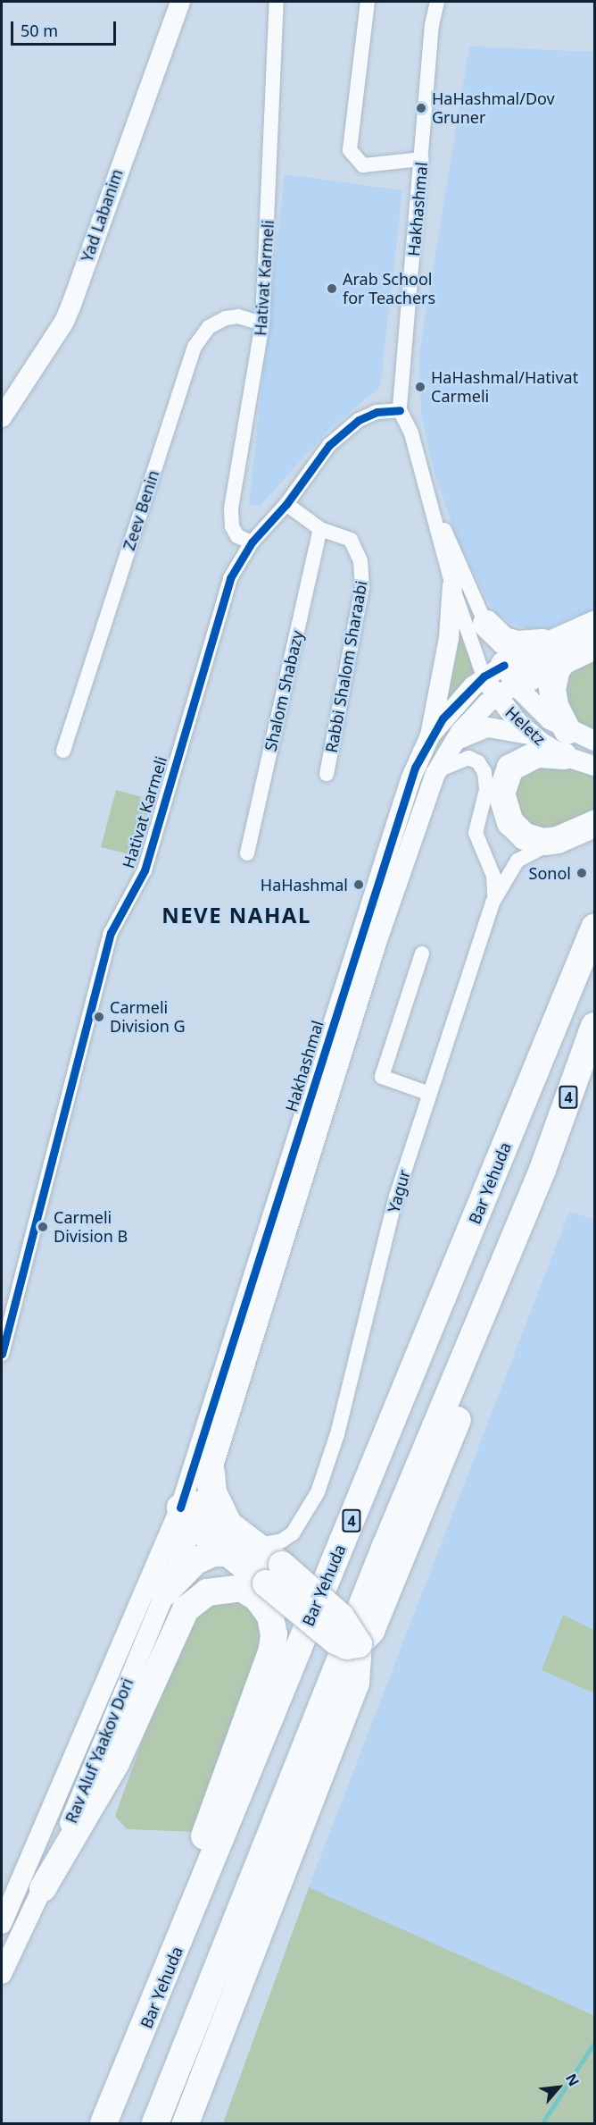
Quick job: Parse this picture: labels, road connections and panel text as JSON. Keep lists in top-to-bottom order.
{
  "streets": {
    "highway": ["4", "Bar Yehuda"],
    "street": [
      "Hakhashmal",
      "Yad Labanim",
      "Hativat Karmeli",
      "Zeev Benin",
      "Rabbi Shalom Sharaabi",
      "Shalom Shabazy",
      "Heletz",
      "Yagur",
      "Rav Aluf Yaakov Dori"
    ]
  },
  "crossings": [
    ["Hakhashmal", "Hativat Karmeli"],
    ["Hakhashmal", "Heletz"],
    ["Hakhashmal", "Rav Aluf Yaakov Dori"],
    ["Hativat Karmeli", "Zeev Benin"],
    ["Hativat Karmeli", "Rabbi Shalom Sharaabi"],
    ["Rabbi Shalom Sharaabi", "Shalom Shabazy"]
  ],
  "districts": ["NEVE NAHAL"],
  "places": [
    "HaHashmal/Dov Gruner",
    "Arab School for Teachers",
    "HaHashmal/Hativat Carmeli",
    "Sonol",
    "HaHashmal",
    "Carmeli Division G",
    "Carmeli Division B"
  ],
  "scale_bar": "50 m",
  "north": "top right"
}
